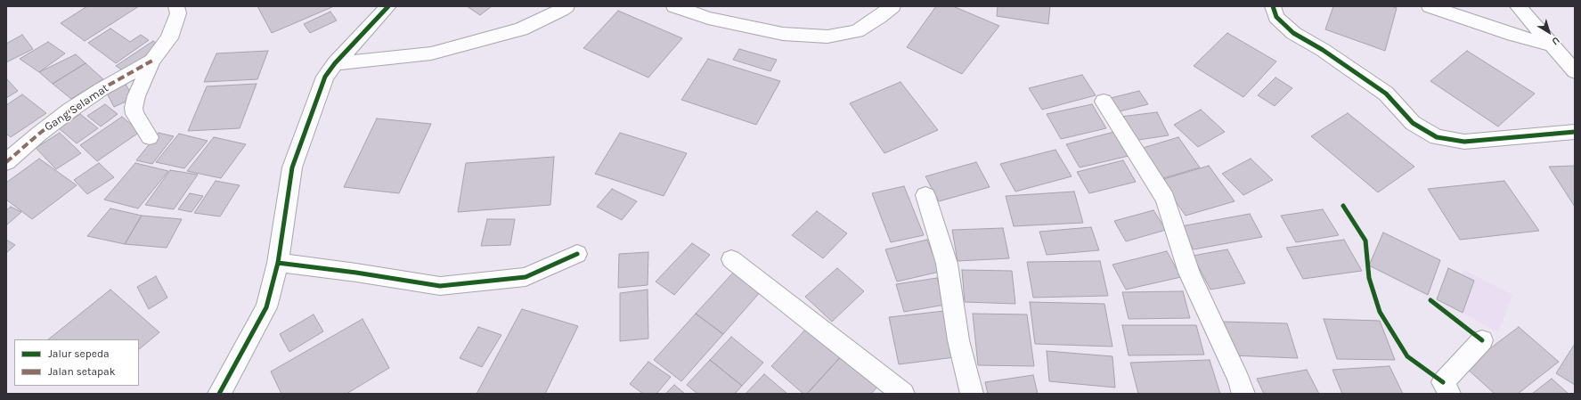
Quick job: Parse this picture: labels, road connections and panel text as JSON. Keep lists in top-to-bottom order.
{
  "streets": {
    "street": ["Gang Selamat"]
  },
  "legend": ["Jalur sepeda", "Jalan setapak"],
  "north": "bottom right"
}
